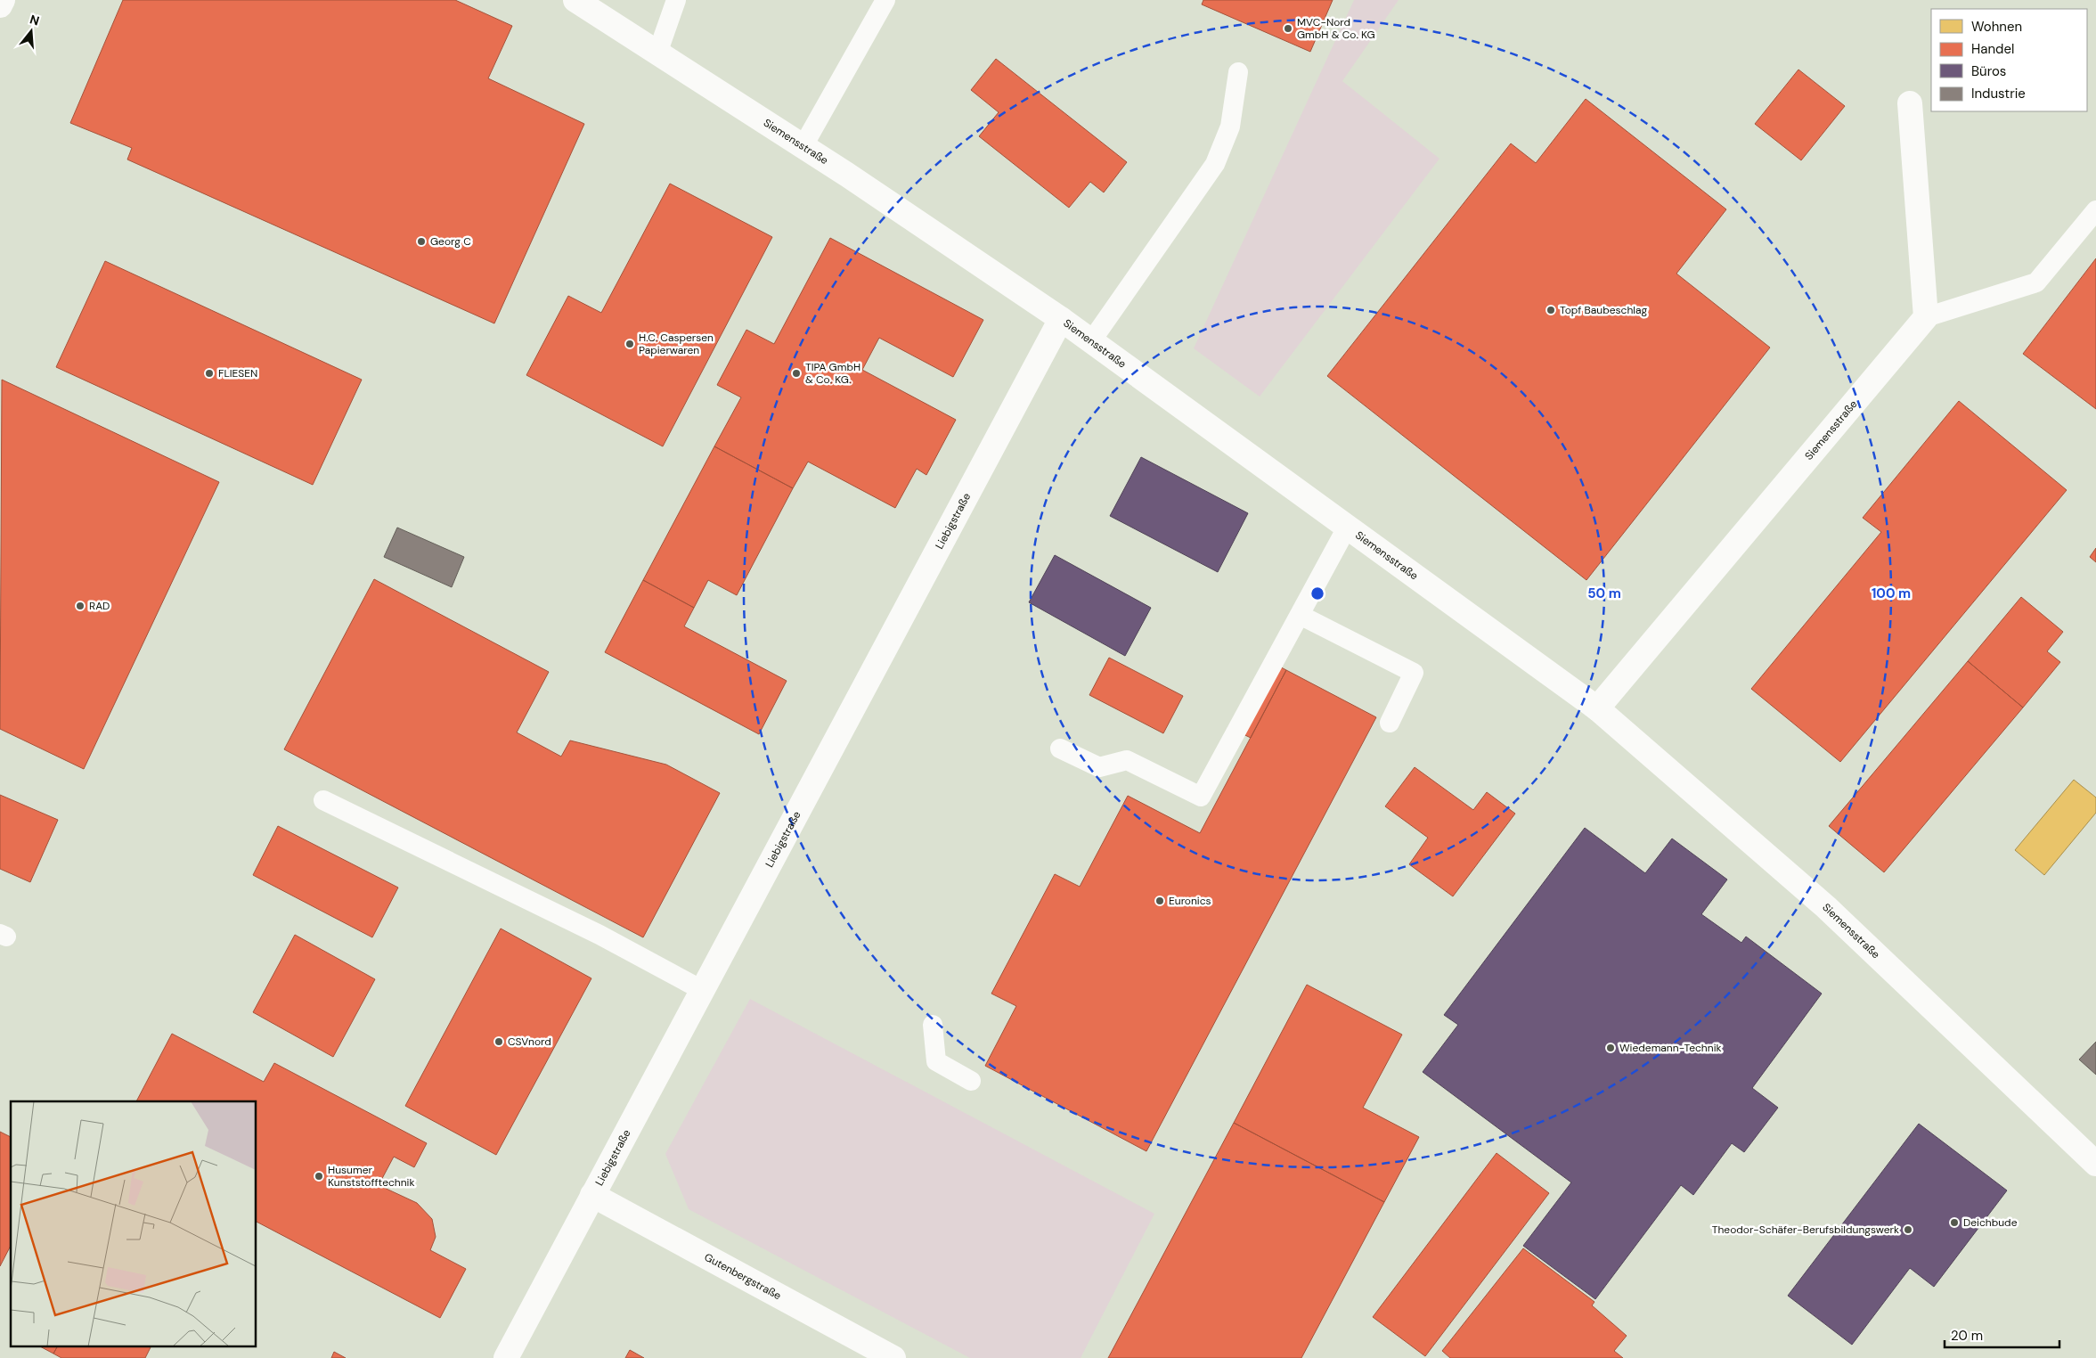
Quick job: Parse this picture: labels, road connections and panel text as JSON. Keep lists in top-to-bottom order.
{
  "streets": {
    "street": ["Siemensstraße", "Liebigstraße", "Gutenbergstraße"]
  },
  "crossings": [
    ["Siemensstraße", "Liebigstraße"],
    ["Liebigstraße", "Gutenbergstraße"]
  ],
  "places": [
    "MVC-Nord GmbH & Co. KG",
    "Georg C",
    "Topf Baubeschlag",
    "H.C. Caspersen Papierwaren",
    "FLIESEN",
    "TIPA GmbH & Co. KG.",
    "RAD",
    "Euronics",
    "CSVnord",
    "Wiedemann-Technik",
    "Husumer Kunststofftechnik",
    "Deichbude",
    "Theodor-Schäfer-Berufsbildungswerk"
  ],
  "legend": [
    "Wohnen",
    "Handel",
    "Büros",
    "Industrie"
  ],
  "scale_bar": "20 m",
  "north": "top",
  "rings": ["50 m", "100 m"]
}
